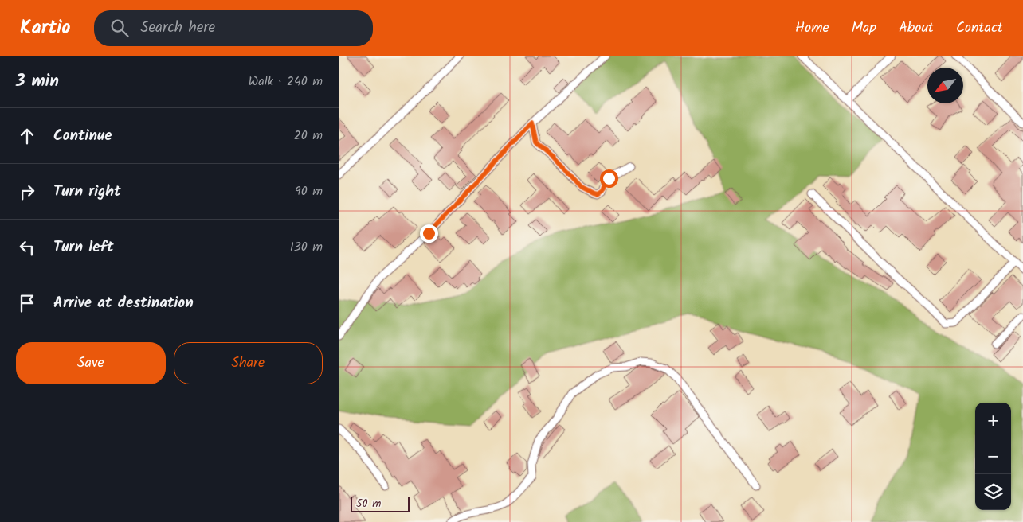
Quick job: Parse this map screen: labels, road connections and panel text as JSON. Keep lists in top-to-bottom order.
{
  "scale_bar": "50 m",
  "north": "bottom left",
  "page": {
    "header": "Kartio",
    "search": "Search here",
    "nav": [
      "Home",
      "Map",
      "About",
      "Contact"
    ],
    "heading": ["3 min", "Walk · 240 m"],
    "list": [
      ["Continue", "20 m"],
      ["Turn right", "90 m"],
      ["Turn left", "130 m"],
      "Arrive at destination"
    ],
    "buttons": ["Save", "Share"],
    "map_buttons": ["+", "−"],
    "scale": "50 m"
  }
}
